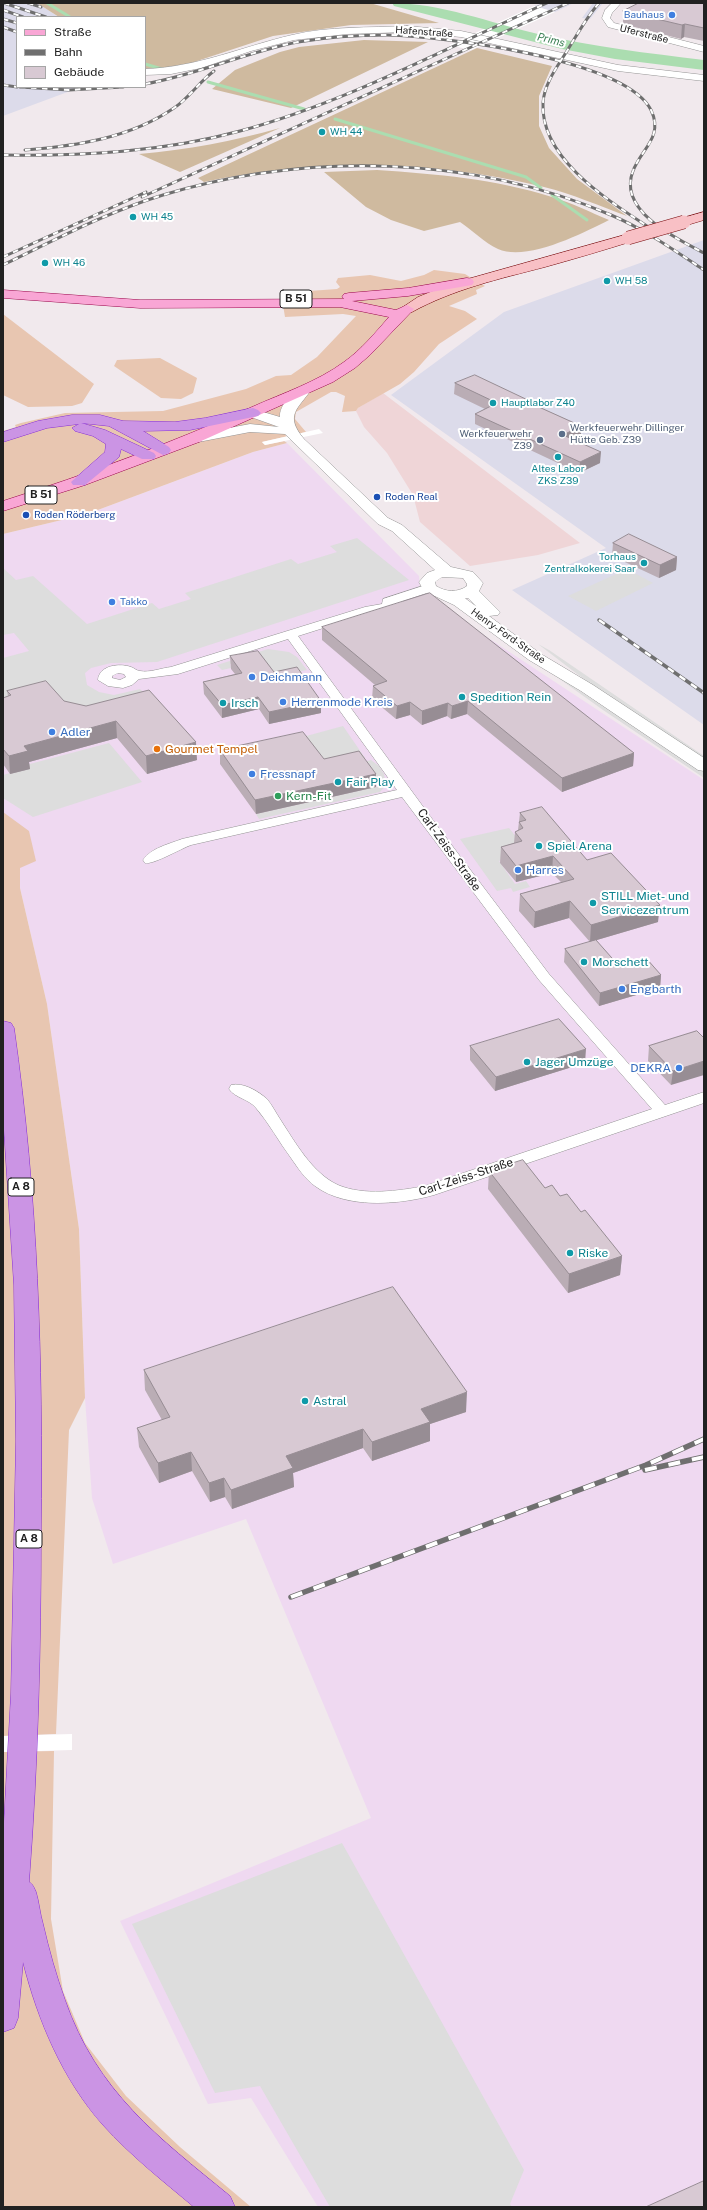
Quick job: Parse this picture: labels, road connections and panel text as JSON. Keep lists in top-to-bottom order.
{
  "streets": {
    "highway": ["A 8"],
    "main road": ["B 51"],
    "street": [
      "Hafenstraße",
      "Uferstraße",
      "Henry-Ford-Straße",
      "Carl-Zeiss-Straße"
    ]
  },
  "crossings": [
    ["B 51", "Henry-Ford-Straße"]
  ],
  "water": ["Prims"],
  "places": [
    "Bauhaus",
    "WH 44",
    "WH 45",
    "WH 46",
    "WH 58",
    "Hauptlabor Z40",
    "Werkfeuerwehr Dillinger Hütte Geb. Z39",
    "Werkfeuerwehr Z39",
    "Altes Labor ZKS Z39",
    "Roden Real",
    "Roden Röderberg",
    "Torhaus Zentralkokerei Saar",
    "Takko",
    "Deichmann",
    "Spedition Rein",
    "Herrenmode Kreis",
    "Irsch",
    "Adler",
    "Gourmet Tempel",
    "Fressnapf",
    "Fair Play",
    "Kern-Fit",
    "Spiel Arena",
    "Harres",
    "STILL Miet- und Servicezentrum",
    "Morschett",
    "Engbarth",
    "Jager Umzüge",
    "DEKRA",
    "Riske",
    "Astral"
  ],
  "legend": ["Straße", "Bahn", "Gebäude"]
}
